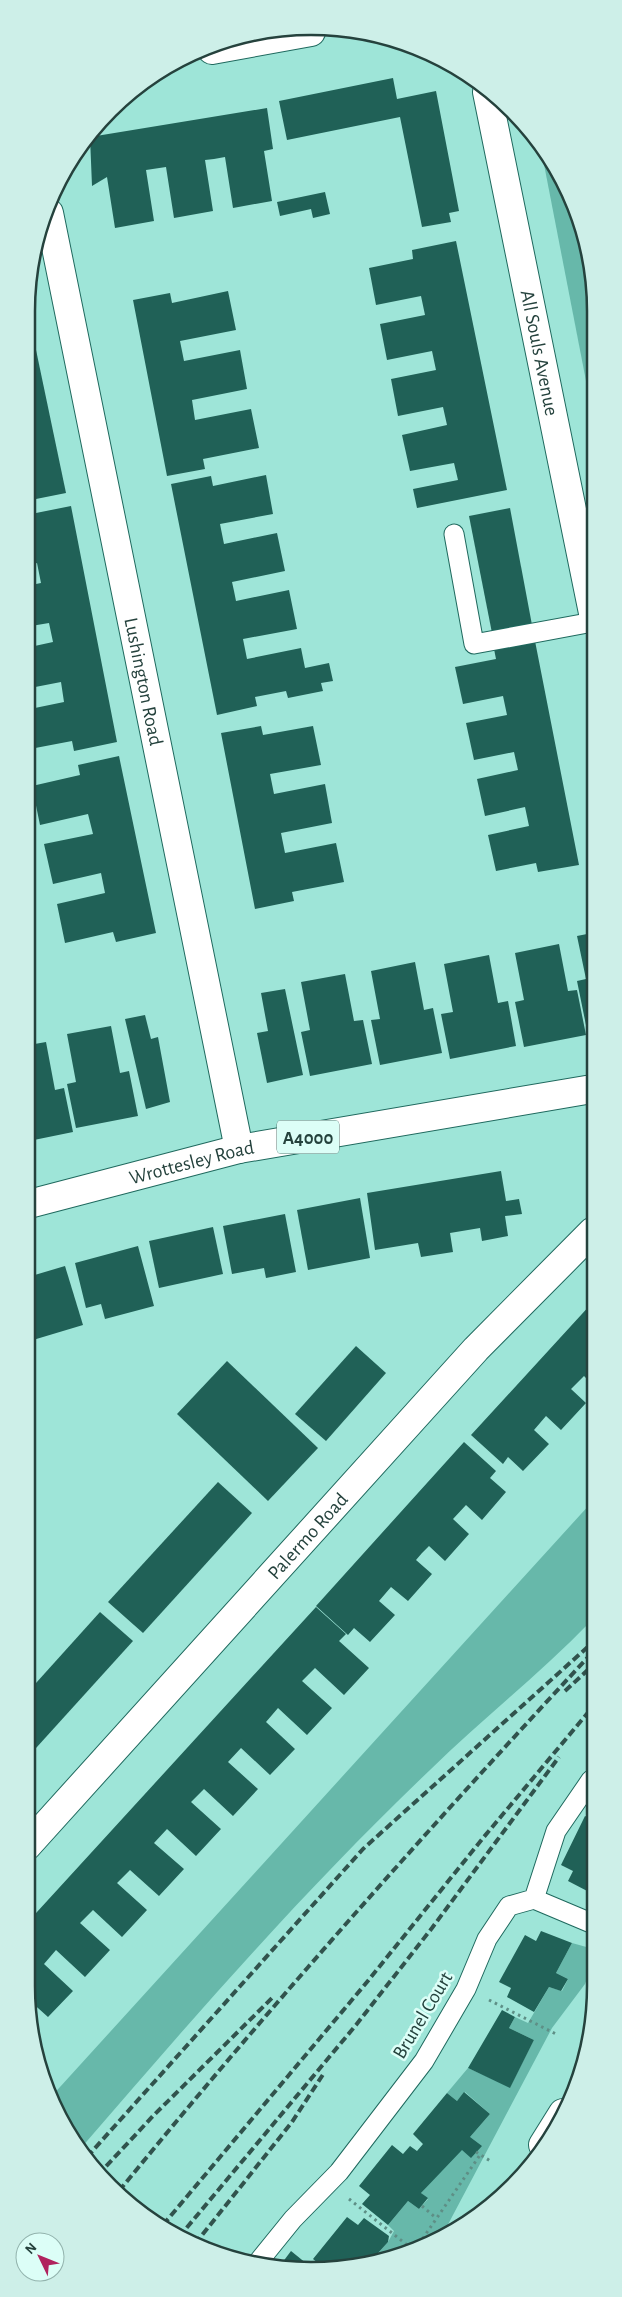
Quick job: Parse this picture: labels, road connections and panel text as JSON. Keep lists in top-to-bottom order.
{
  "streets": {
    "street": [
      "All Souls Avenue",
      "Lushington Road",
      "A4000",
      "Wrottesley Road",
      "Palermo Road"
    ],
    "lane": ["Brunel Court"]
  },
  "crossings": [
    ["Lushington Road", "Wrottesley Road"]
  ],
  "north": "top left"
}
